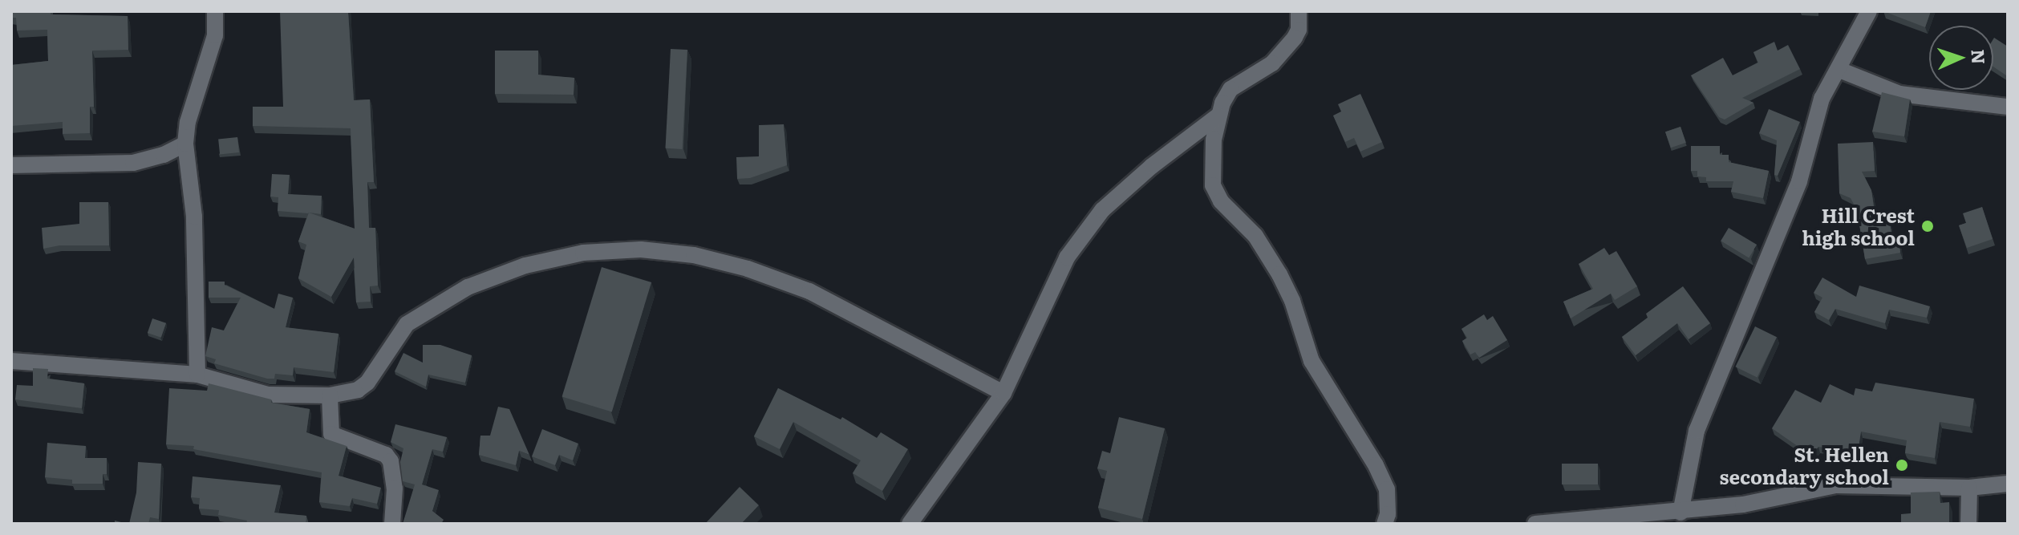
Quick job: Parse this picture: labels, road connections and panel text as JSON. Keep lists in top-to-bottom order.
{
  "places": ["Hill Crest high school", "St. Hellen secondary school"],
  "north": "right"
}
